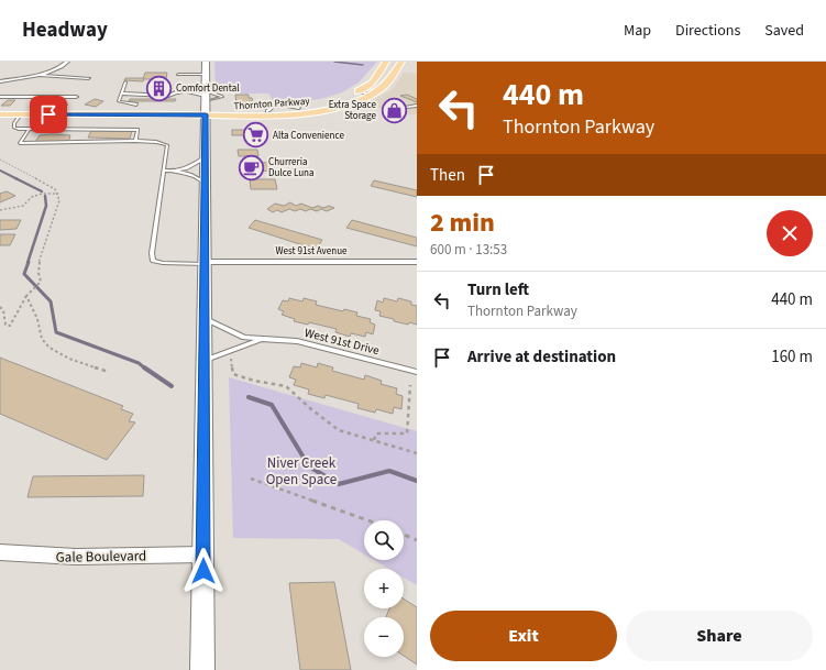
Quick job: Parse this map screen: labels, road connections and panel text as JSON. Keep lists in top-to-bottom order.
{
  "streets": {
    "main road": ["Thornton Parkway"],
    "street": ["West 91st Avenue", "Gale Boulevard"],
    "lane": ["West 91st Drive"]
  },
  "parks": ["Niver Creek Open Space"],
  "places": {
    "building": ["Comfort Dental"],
    "shop": ["Extra Space Storage"],
    "supermarket": ["Alta Convenience"],
    "cafe": ["Churreria Dulce Luna"]
  },
  "page": {
    "header": "Headway",
    "nav": ["Map", "Directions", "Saved"],
    "turn": ["440 m", "Thornton Parkway"],
    "then": "Then",
    "heading": ["2 min", "600 m · 13:53"],
    "list": [
      {
        "name": "Turn left",
        "note": "Thornton Parkway",
        "value": "440 m"
      },
      {
        "name": "Arrive at destination",
        "value": "160 m"
      }
    ],
    "map_buttons": ["+", "−"],
    "buttons": ["Exit", "Share"]
  }
}
